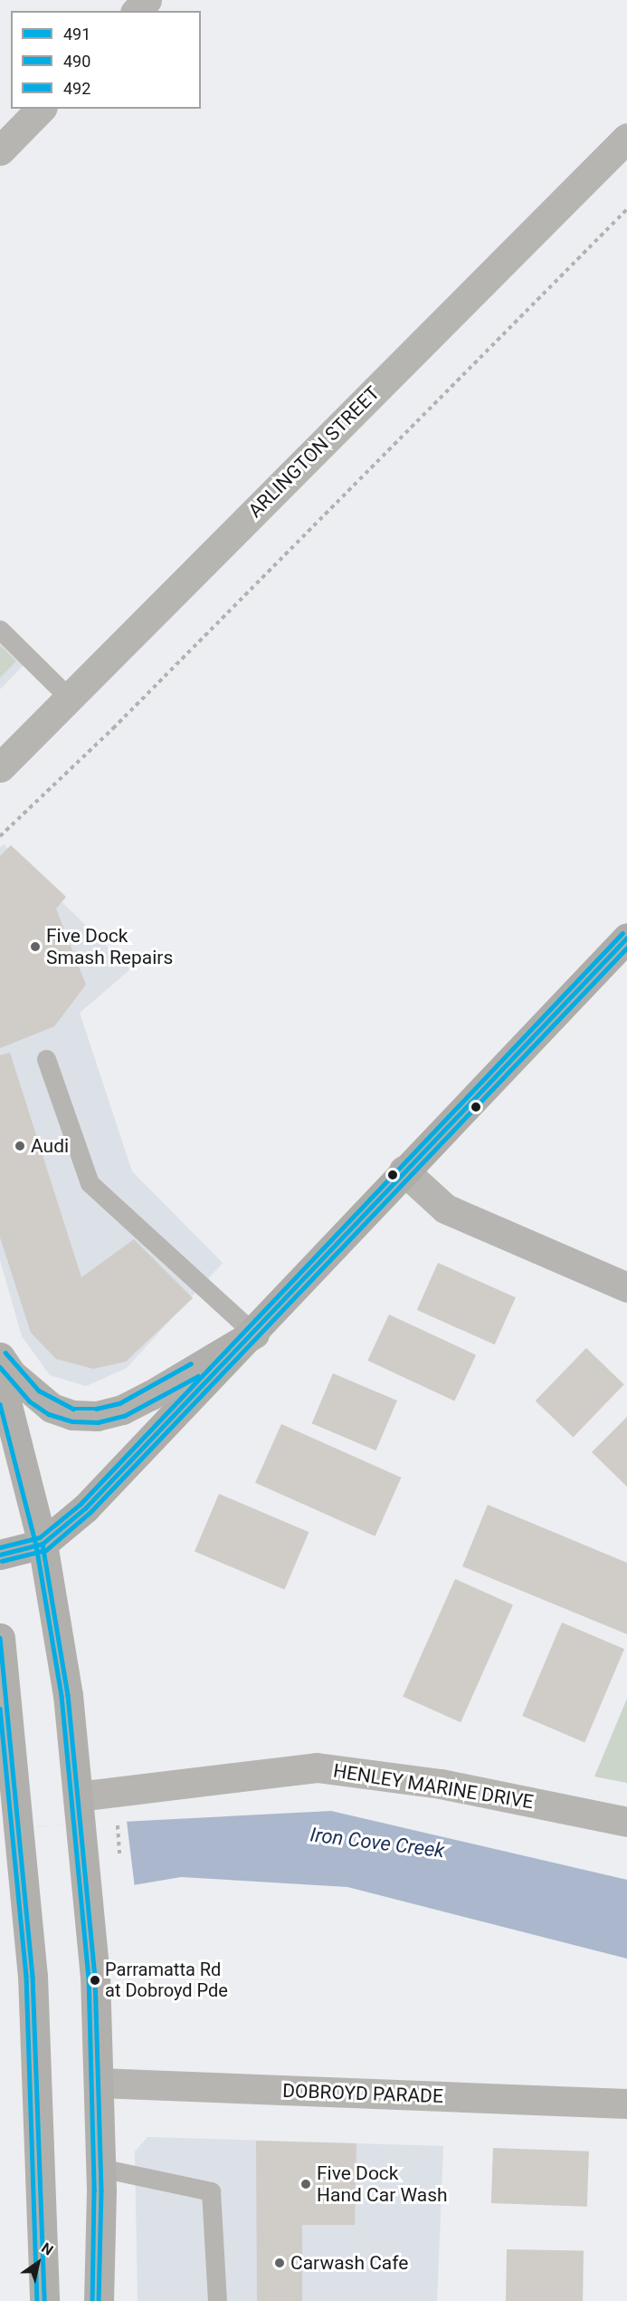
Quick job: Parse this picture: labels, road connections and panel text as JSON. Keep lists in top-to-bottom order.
{
  "streets": {
    "street": ["ARLINGTON STREET", "HENLEY MARINE DRIVE", "DOBROYD PARADE"]
  },
  "water": ["Iron Cove Creek"],
  "places": [
    "Five Dock Smash Repairs",
    "Audi",
    "Parramatta Rd at Dobroyd Pde",
    "Five Dock Hand Car Wash",
    "Carwash Cafe"
  ],
  "lines": ["transit line 492", "transit line 491", "transit line 490"],
  "legend": ["491", "490", "492"],
  "north": "top right"
}
